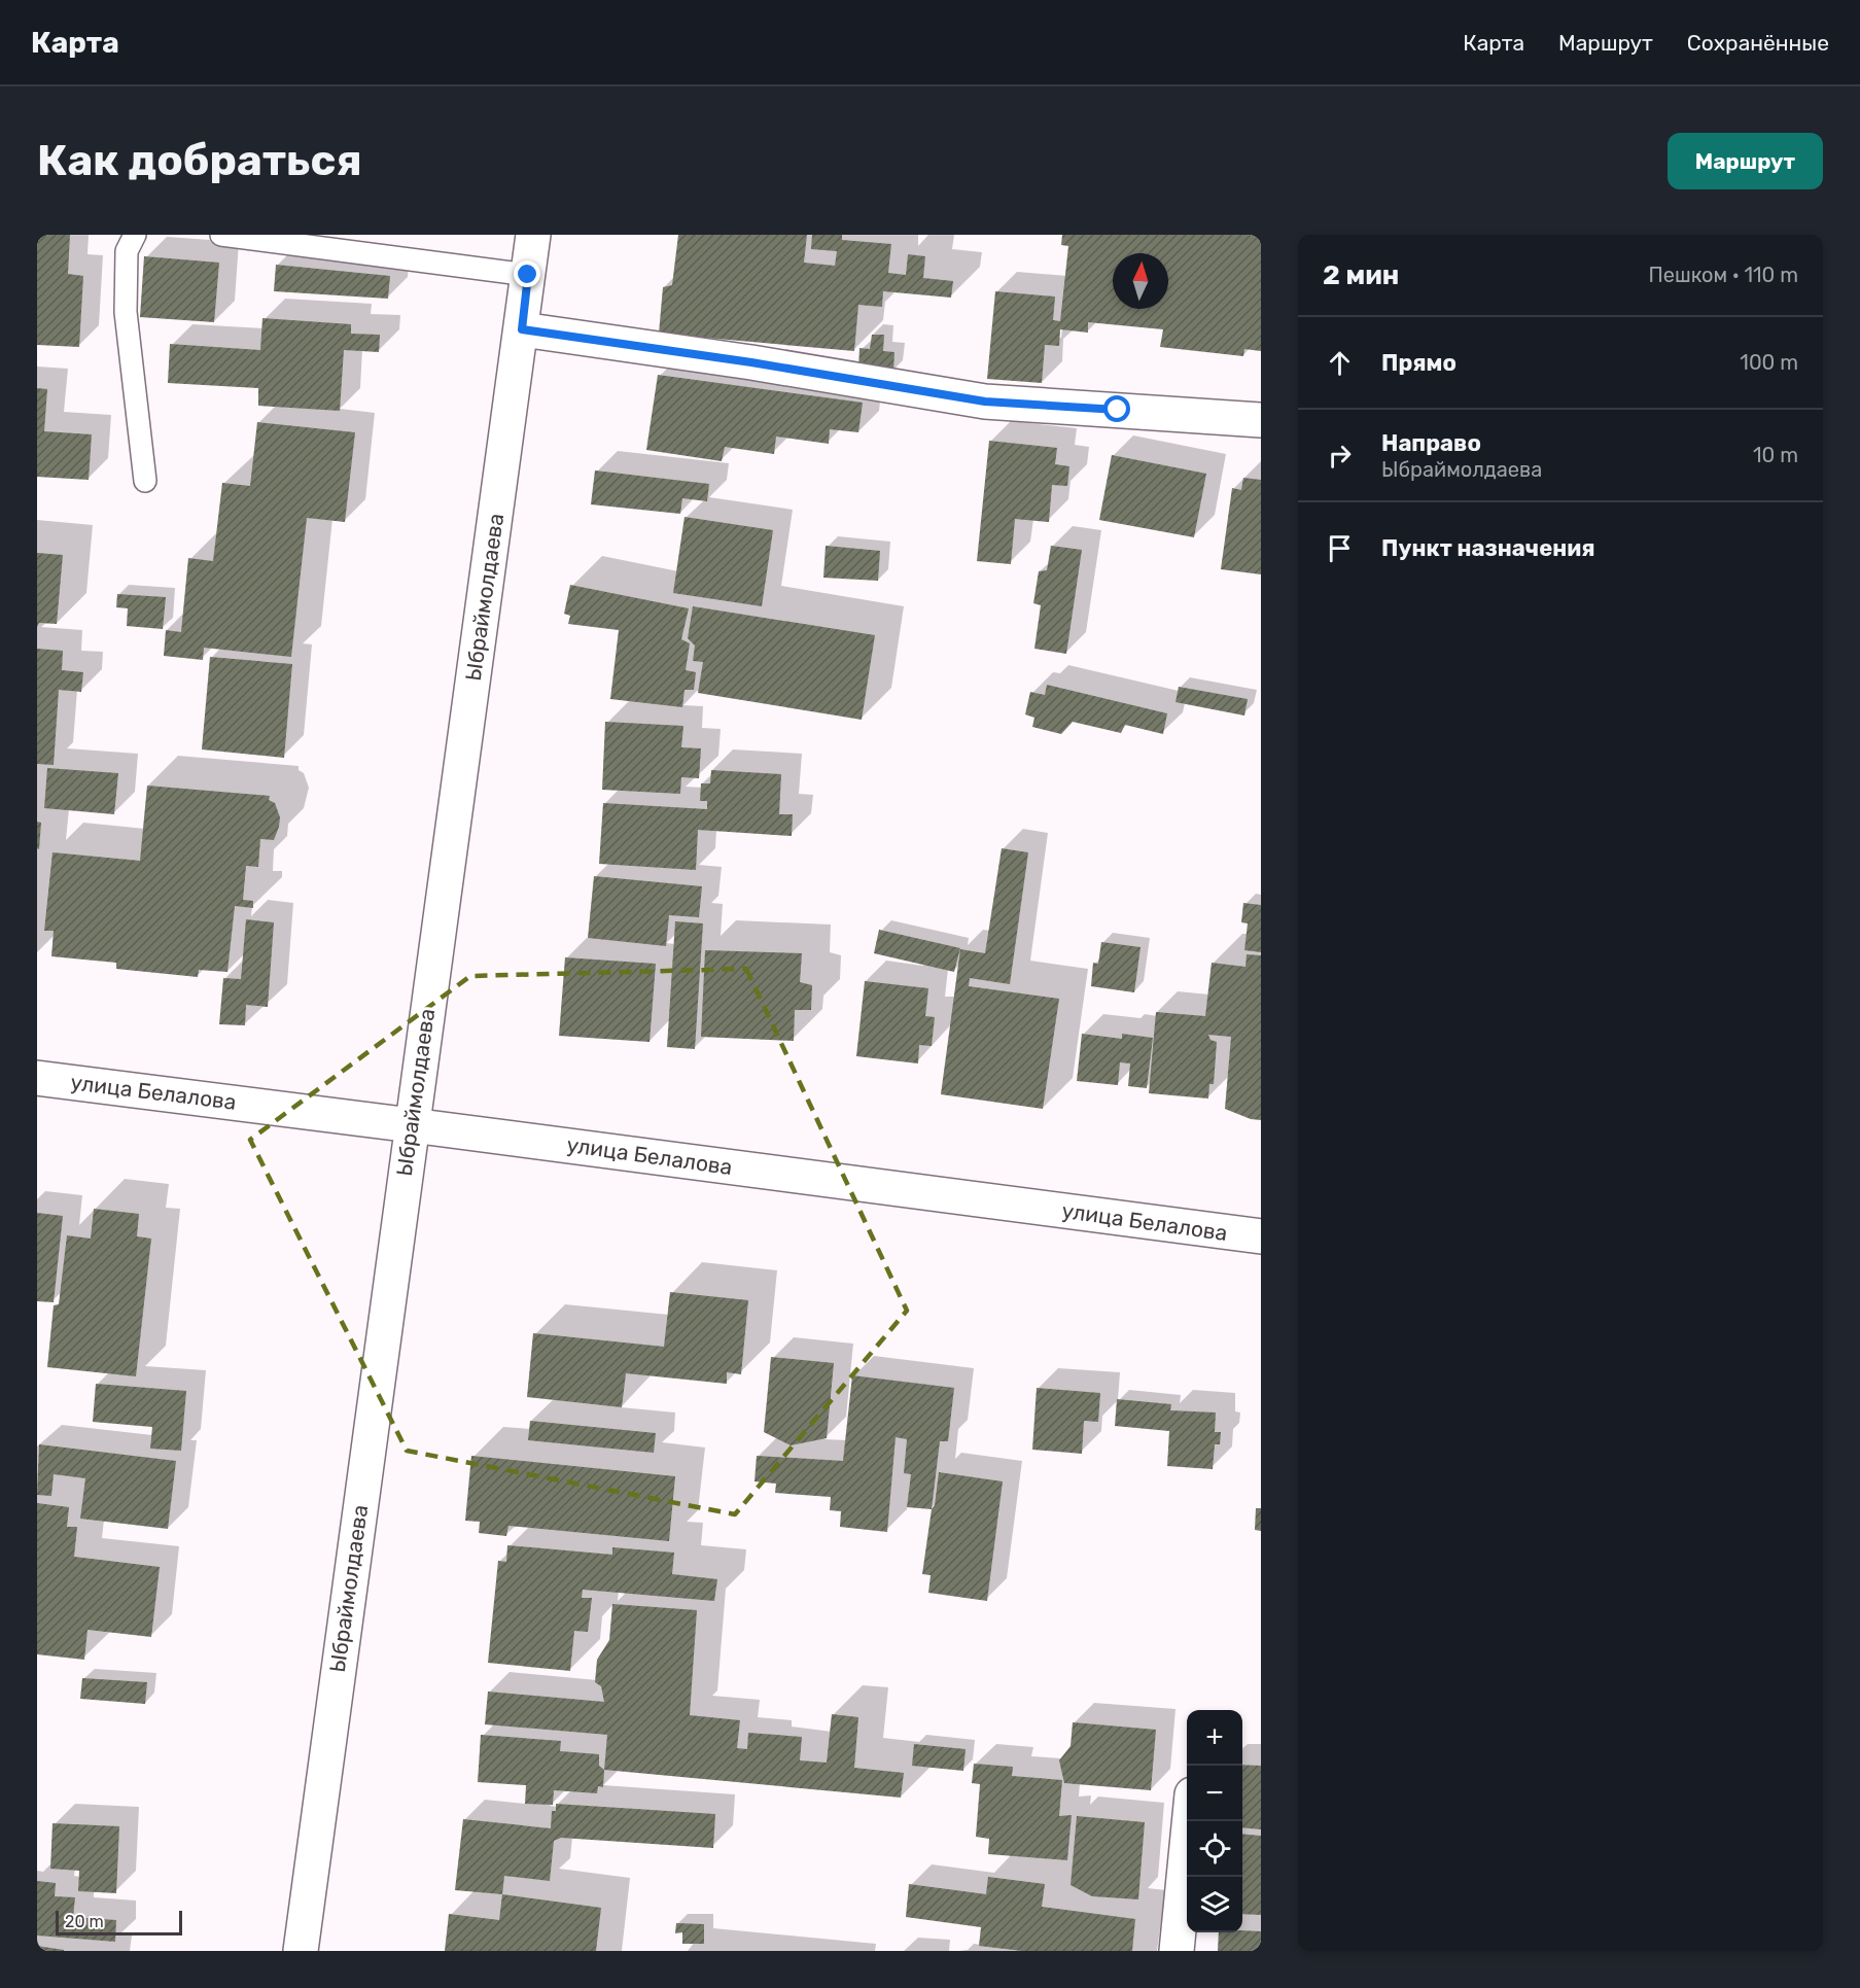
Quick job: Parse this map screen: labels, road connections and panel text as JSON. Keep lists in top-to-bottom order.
{
  "streets": {
    "street": ["Ыбраймолдаева", "улица Белалова"]
  },
  "crossings": [
    ["Ыбраймолдаева", "улица Белалова"]
  ],
  "scale_bar": "20 m",
  "north": "top",
  "page": {
    "header": "Карта",
    "nav": ["Карта", "Маршрут", "Сохранённые"],
    "buttons": "Маршрут",
    "title": "Как добраться",
    "heading": ["2 мин", "Пешком · 110 m"],
    "list": [
      ["Прямо", "100 m"],
      ["Направо", "Ыбраймолдаева", "10 m"],
      "Пункт назначения"
    ],
    "map_buttons": ["+", "−"],
    "scale": "20 m"
  }
}
